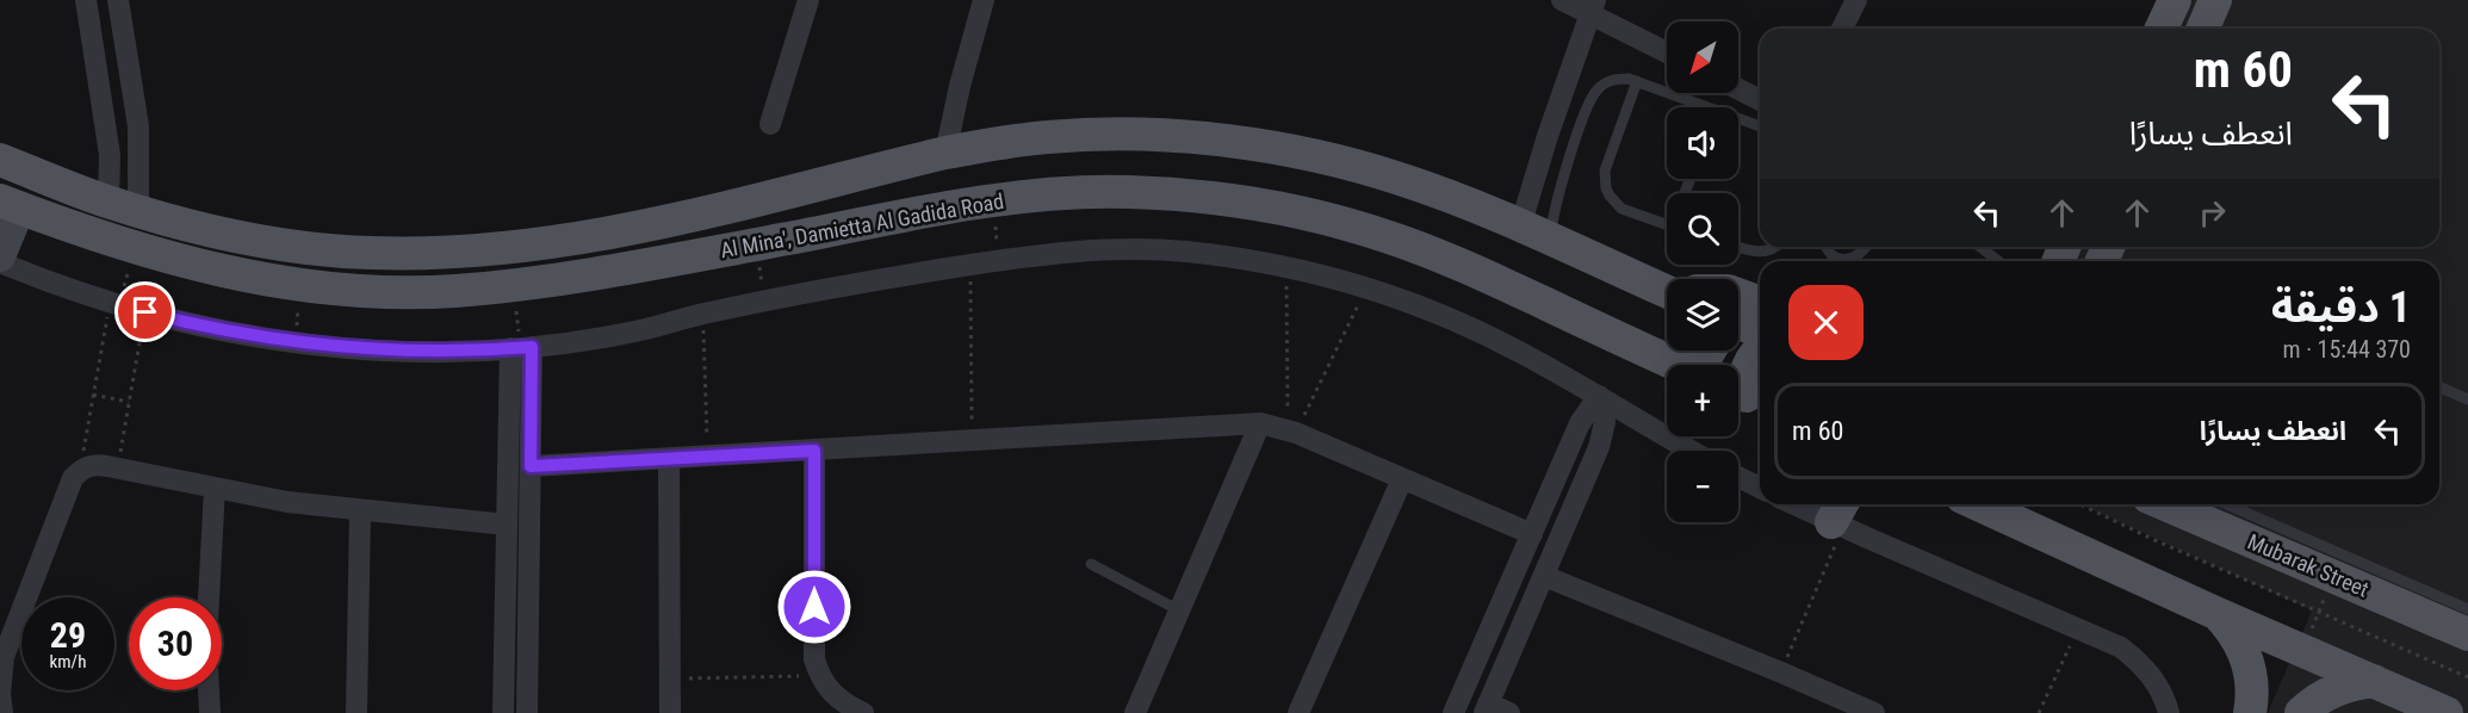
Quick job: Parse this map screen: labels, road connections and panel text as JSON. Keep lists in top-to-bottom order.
{
  "streets": {
    "main road": ["Al Mina', Damietta Al Gadida Road", "Mubarak Street"]
  },
  "north": "bottom left",
  "page": {
    "map_buttons": ["+", "−"],
    "turn": ["60 m", "انعطف يسارًا"],
    "heading": ["1 دقيقة", "370 m · 15:44"],
    "list": [
      {
        "name": "انعطف يسارًا",
        "value": "60 m"
      }
    ],
    "speed": "29 km/h",
    "limit": "30"
  }
}
